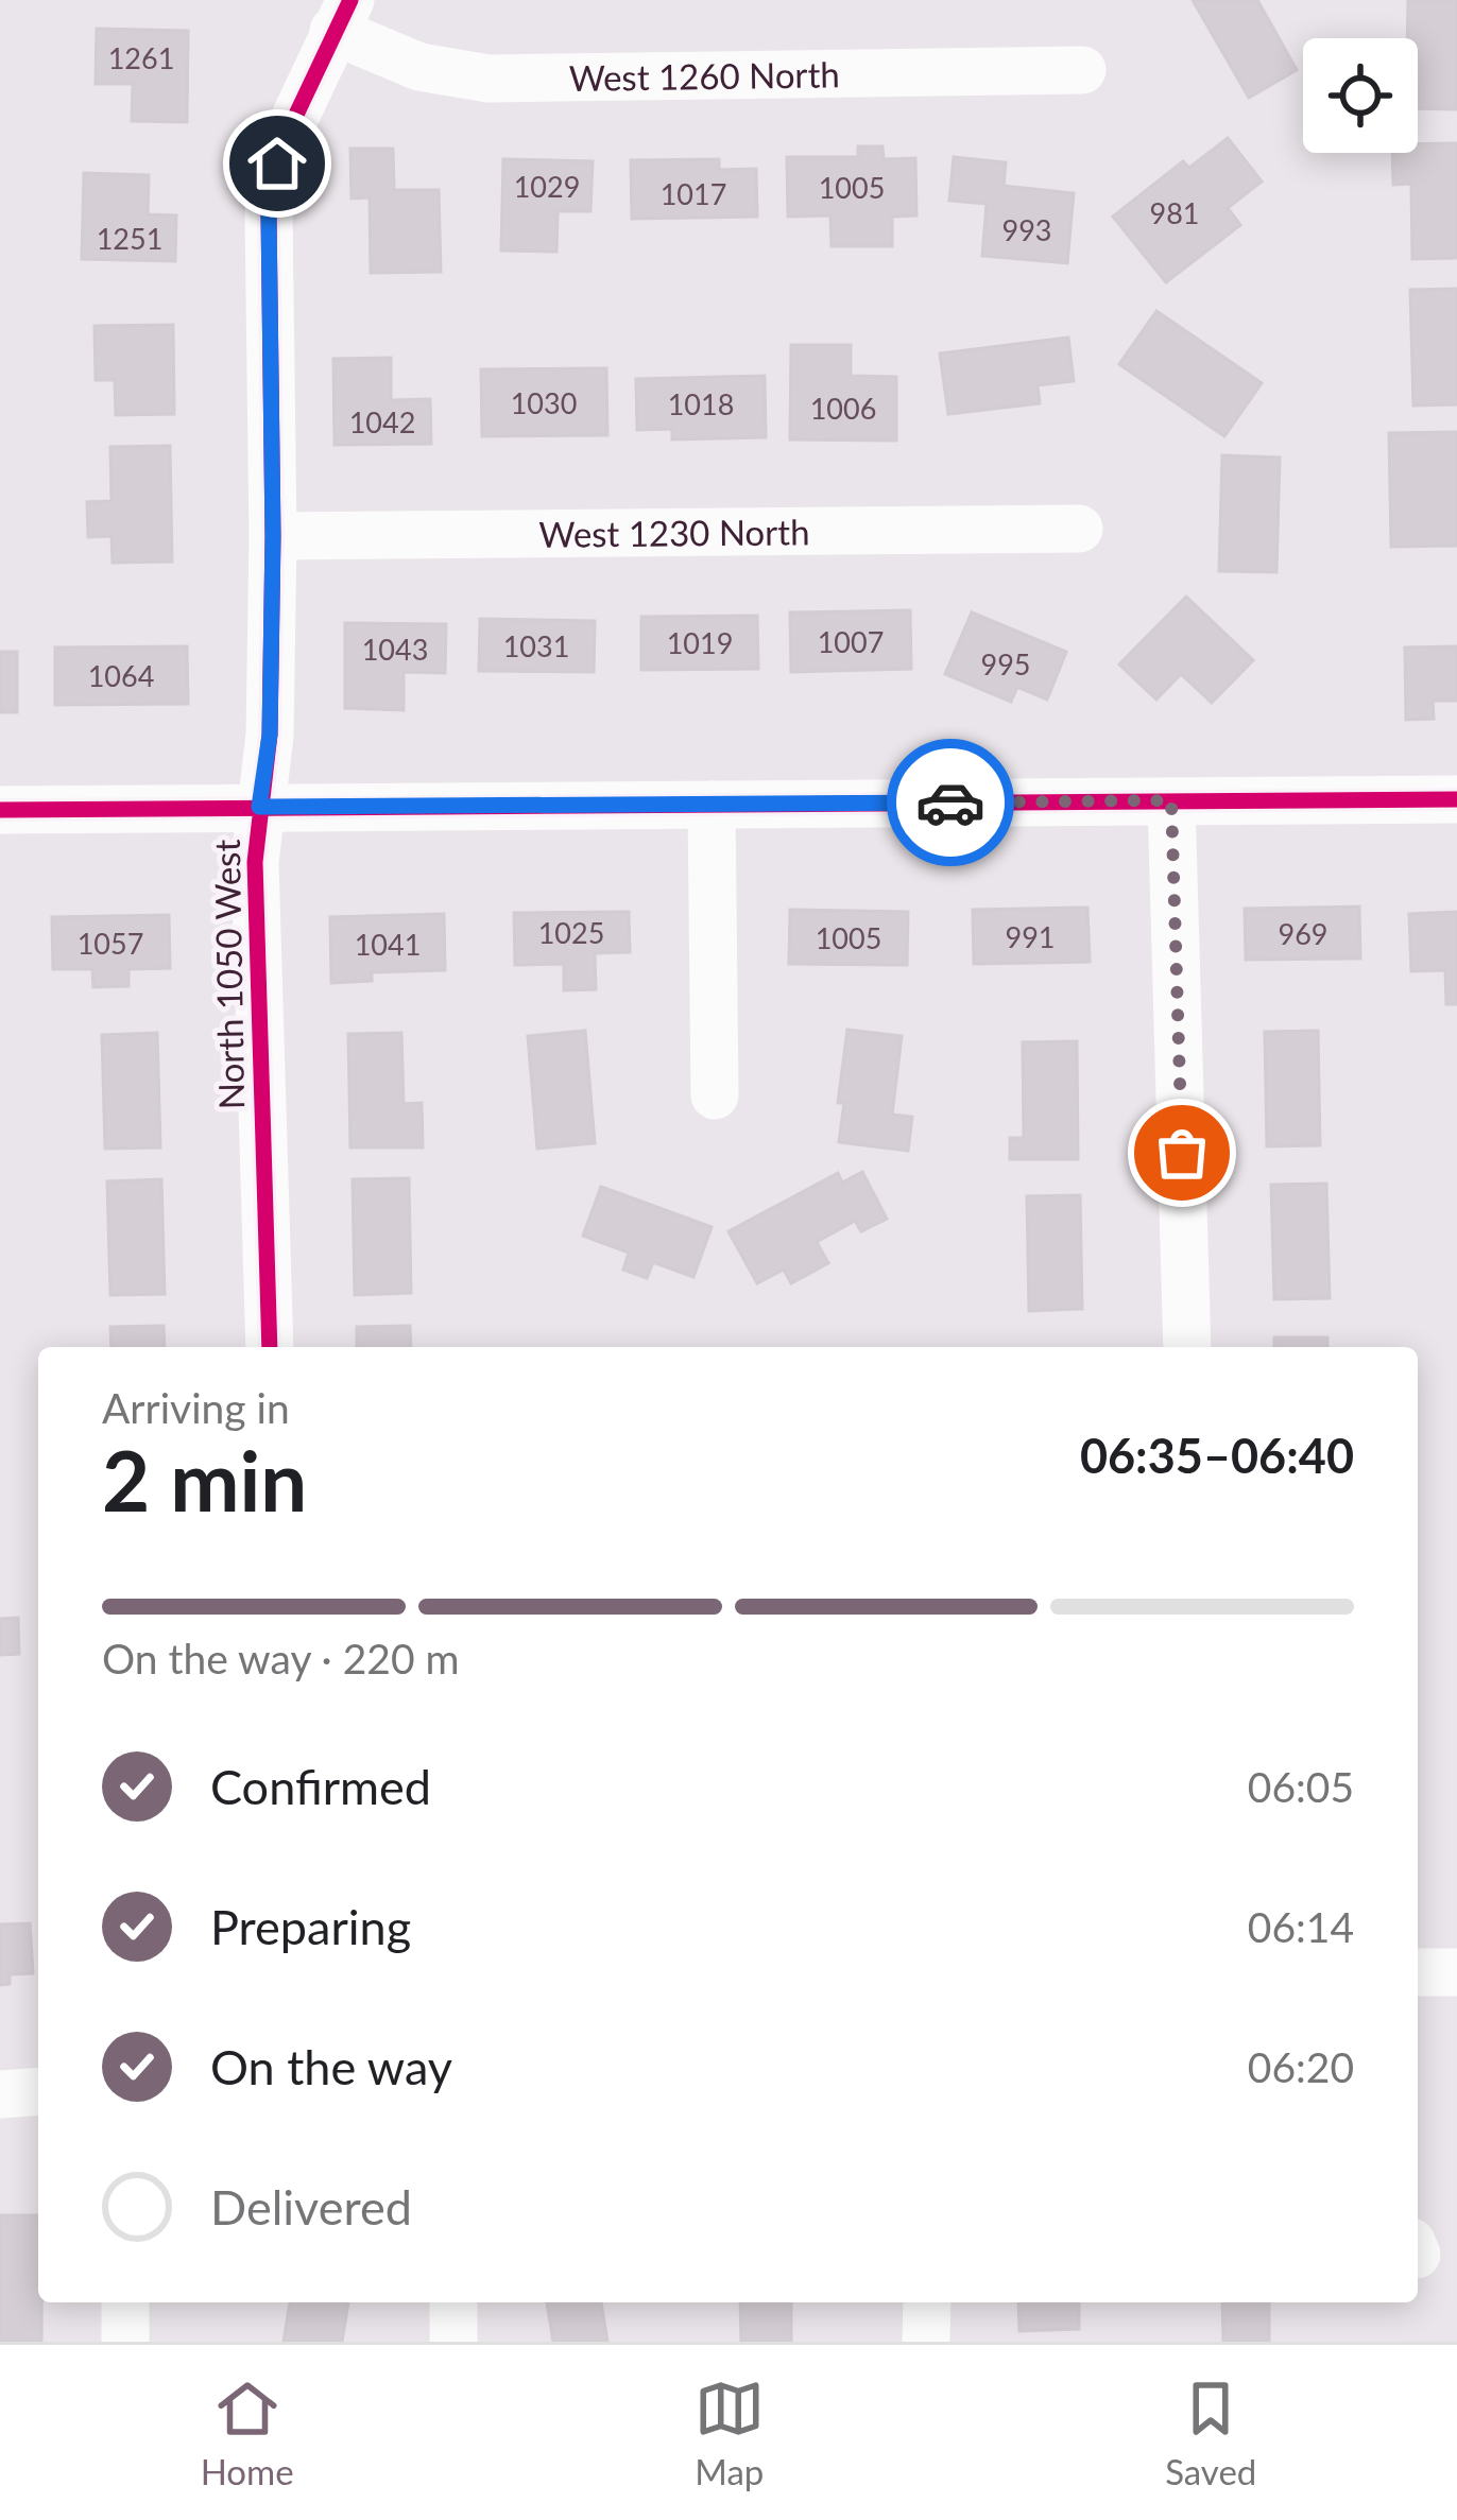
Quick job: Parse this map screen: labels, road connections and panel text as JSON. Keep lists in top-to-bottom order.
{
  "streets": {
    "street": ["West 1260 North", "West 1230 North", "North 1050 West"]
  },
  "crossings": [
    ["West 1260 North", "North 1050 West"],
    ["West 1230 North", "North 1050 West"]
  ],
  "house_numbers": [
    "1261",
    "1029",
    "1005",
    "1017",
    "981",
    "993",
    "1251",
    "1030",
    "1018",
    "1006",
    "1042",
    "1007",
    "1019",
    "1031",
    "1043",
    "995",
    "1064",
    "1025",
    "969",
    "991",
    "1005",
    "1057",
    "1041"
  ],
  "page": {
    "heading": ["2 min", "Arriving in", "06:35–06:40"],
    "bar": "On the way · 220 m",
    "list": [
      ["Confirmed", "06:05"],
      ["Preparing", "06:14"],
      ["On the way", "06:20"],
      "Delivered"
    ],
    "tabs": ["Home", "Map", "Saved"]
  }
}
